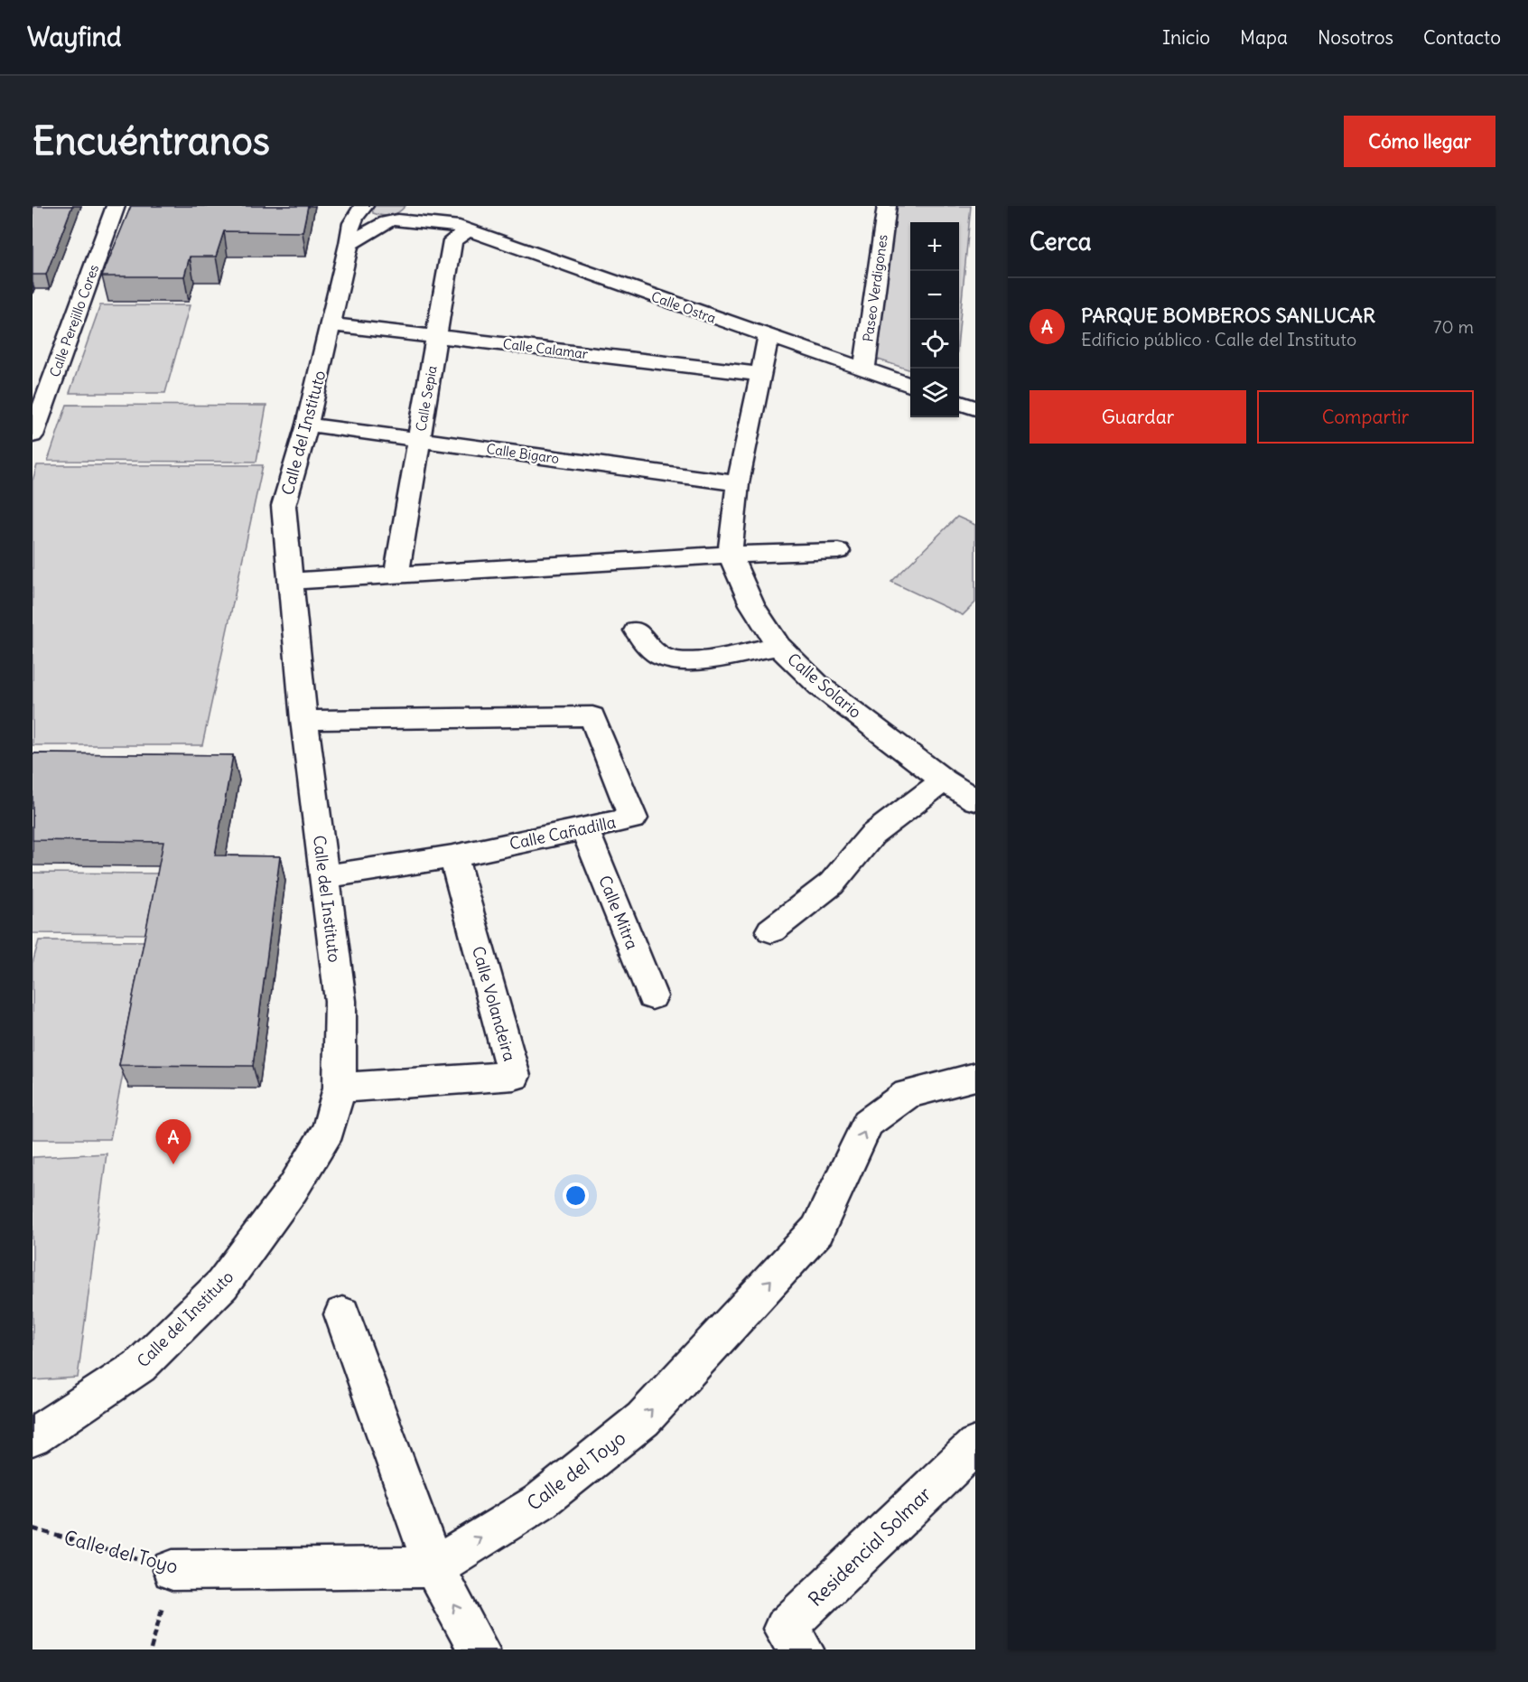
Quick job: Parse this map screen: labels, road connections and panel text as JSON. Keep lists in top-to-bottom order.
{
  "streets": {
    "street": [
      "Paseo Verdigones",
      "Calle Ostra",
      "Calle Perejillo Cores",
      "Calle Calamar",
      "Calle Sepia",
      "Calle del Instituto",
      "Calle Bigaro",
      "Calle Solario",
      "Calle Cañadilla",
      "Calle Mitra",
      "Calle Volandeira",
      "Calle del Toyo",
      "Residencial Solmar"
    ]
  },
  "crossings": [
    ["Paseo Verdigones", "Calle Ostra"],
    ["Calle Ostra", "Calle Sepia"],
    ["Calle Ostra", "Calle del Instituto"],
    ["Calle Calamar", "Calle Sepia"],
    ["Calle Calamar", "Calle del Instituto"],
    ["Calle Sepia", "Calle Bigaro"],
    ["Calle del Instituto", "Calle Bigaro"],
    ["Calle del Instituto", "Calle Cañadilla"],
    ["Calle del Instituto", "Calle Volandeira"],
    ["Calle Cañadilla", "Calle Mitra"],
    ["Calle Cañadilla", "Calle Volandeira"]
  ],
  "one_way": ["Calle del Toyo"],
  "page": {
    "header": "Wayfind",
    "nav": [
      "Inicio",
      "Mapa",
      "Nosotros",
      "Contacto"
    ],
    "buttons": [
      "Cómo llegar",
      ["Guardar", "Compartir"]
    ],
    "title": "Encuéntranos",
    "heading": "Cerca",
    "map_buttons": ["+", "−"],
    "list": [
      {
        "mark": "A",
        "name": "PARQUE BOMBEROS SANLUCAR",
        "note": "Edificio público · Calle del Instituto",
        "value": "70 m"
      }
    ],
    "pins": "A"
  }
}
